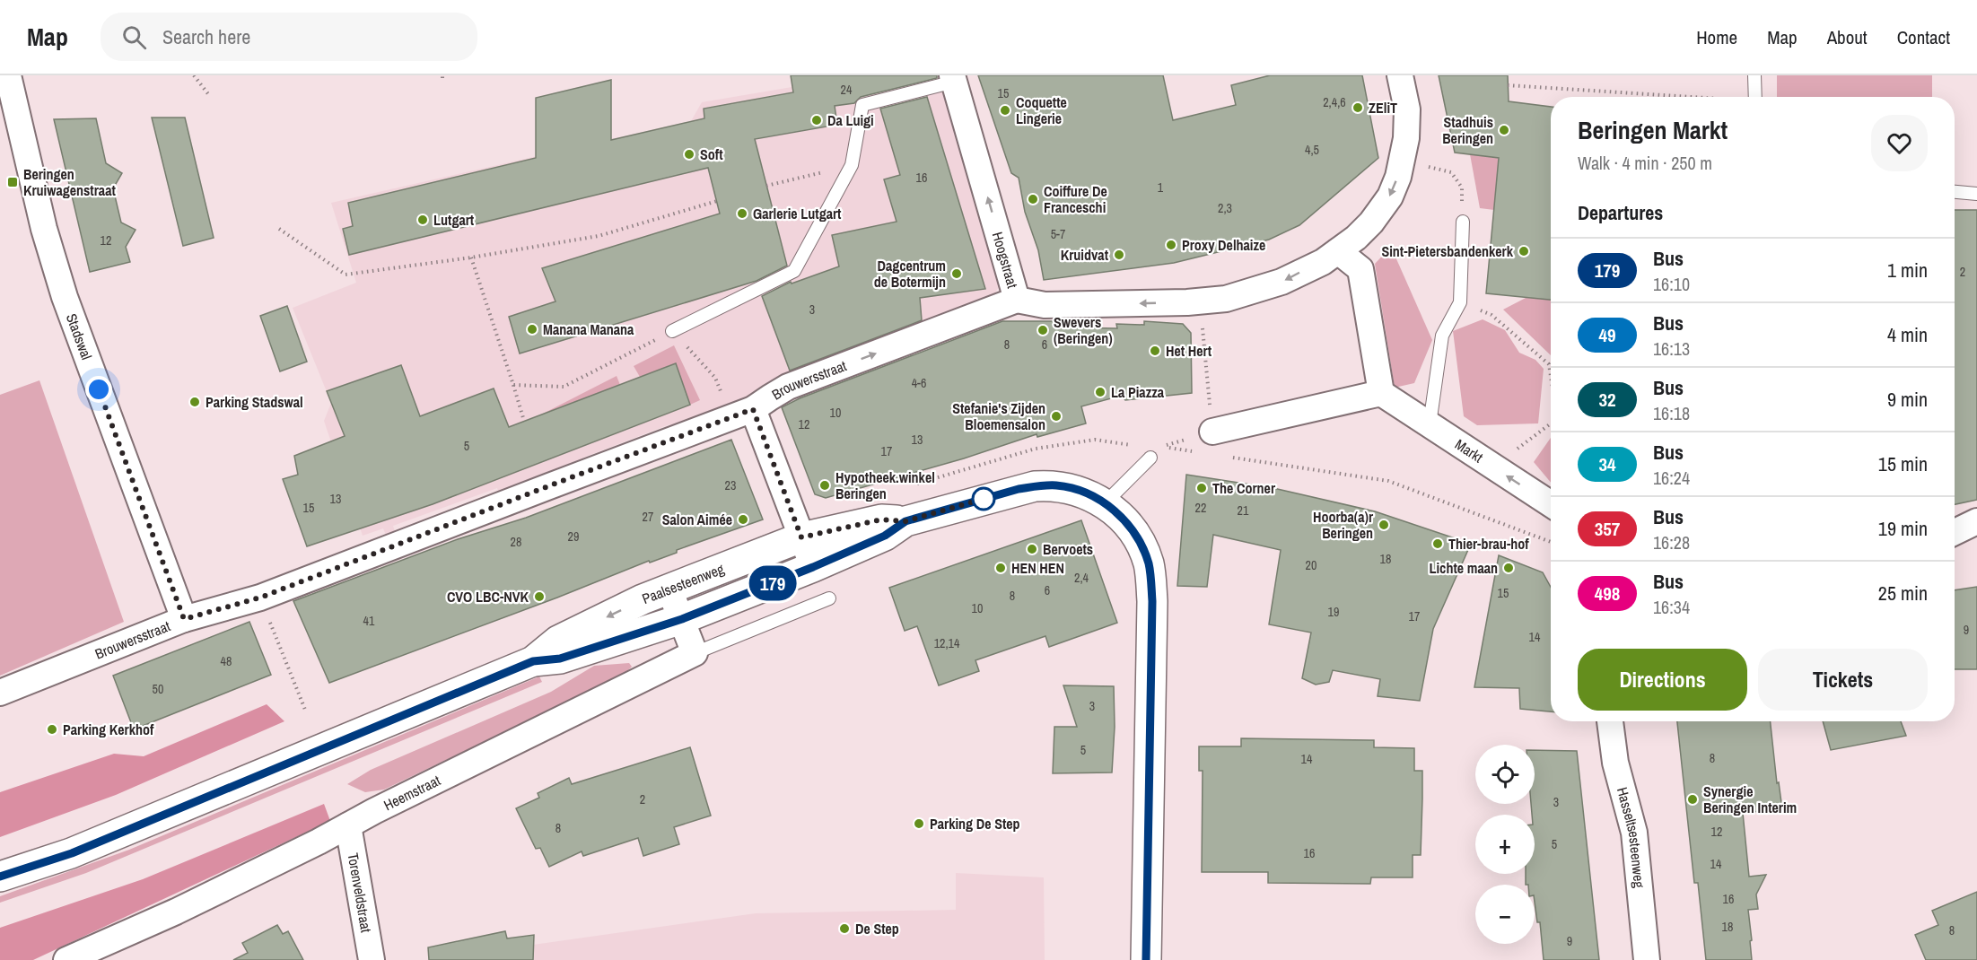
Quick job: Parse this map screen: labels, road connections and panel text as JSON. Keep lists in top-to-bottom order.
{
  "streets": {
    "street": [
      "Hoogstraat",
      "Stadswal",
      "Brouwersstraat",
      "Markt",
      "Paalsesteenweg",
      "Heemstraat",
      "Hasseltsesteenweg",
      "Torenveldstraat"
    ]
  },
  "crossings": [
    ["Hoogstraat", "Brouwersstraat"],
    ["Stadswal", "Brouwersstraat"],
    ["Heemstraat", "Torenveldstraat"]
  ],
  "one_way": ["Hoogstraat"],
  "places": {
    "other": [
      "ZEliT",
      "Coquette Lingerie",
      "Da Luigi",
      "Stadhuis Beringen",
      "Soft",
      "Coiffure De Franceschi",
      "Garlerie Lutgart",
      "Lutgart",
      "Proxy Delhaize",
      "Sint-Pietersbandenkerk",
      "Kruidvat",
      "Dagcentrum de Botermijn",
      "Manana Manana",
      "Swevers (Beringen)",
      "Het Hert",
      "La Piazza",
      "Parking Stadswal",
      "Stefanie's Zijden Bloemensalon",
      "Hypotheek.winkel Beringen",
      "The Corner",
      "Salon Aimée",
      "Hoorba(a)r Beringen",
      "Thier-brau-hof",
      "Bervoets",
      "HEN HEN",
      "Lichte maan",
      "CVO LBC-NVK",
      "Parking Kerkhof",
      "Synergie Beringen Interim",
      "Parking De Step",
      "De Step"
    ],
    "transit": ["Beringen Kruiwagenstraat"]
  },
  "lines": ["bus line 179"],
  "house_numbers": [
    "24",
    "15",
    "2,4,6",
    "4,5",
    "16",
    "1",
    "2,3",
    "5-7",
    "12",
    "2",
    "3",
    "8",
    "6",
    "4-6",
    "10",
    "12",
    "13",
    "5",
    "17",
    "23",
    "13",
    "15",
    "22",
    "21",
    "27",
    "29",
    "28",
    "18",
    "20",
    "2,4",
    "6",
    "15",
    "8",
    "10",
    "19",
    "17",
    "41",
    "9",
    "14",
    "12,14",
    "48",
    "50",
    "3",
    "5",
    "8",
    "14",
    "2",
    "3",
    "8",
    "12",
    "5",
    "16",
    "14",
    "16",
    "18",
    "8",
    "9"
  ],
  "page": {
    "header": "Map",
    "search": "Search here",
    "nav": [
      "Home",
      "Map",
      "About",
      "Contact"
    ],
    "on_map": "179",
    "heading": [
      ["Beringen Markt", "Walk · 4 min · 250 m"],
      "Departures"
    ],
    "list": [
      {
        "mark": "179",
        "name": "Bus",
        "note": "16:10",
        "value": "1 min"
      },
      {
        "mark": "49",
        "name": "Bus",
        "note": "16:13",
        "value": "4 min"
      },
      {
        "mark": "32",
        "name": "Bus",
        "note": "16:18",
        "value": "9 min"
      },
      {
        "mark": "34",
        "name": "Bus",
        "note": "16:24",
        "value": "15 min"
      },
      {
        "mark": "357",
        "name": "Bus",
        "note": "16:28",
        "value": "19 min"
      },
      {
        "mark": "498",
        "name": "Bus",
        "note": "16:34",
        "value": "25 min"
      }
    ],
    "buttons": ["Directions", "Tickets"],
    "map_buttons": ["+", "−"]
  }
}
